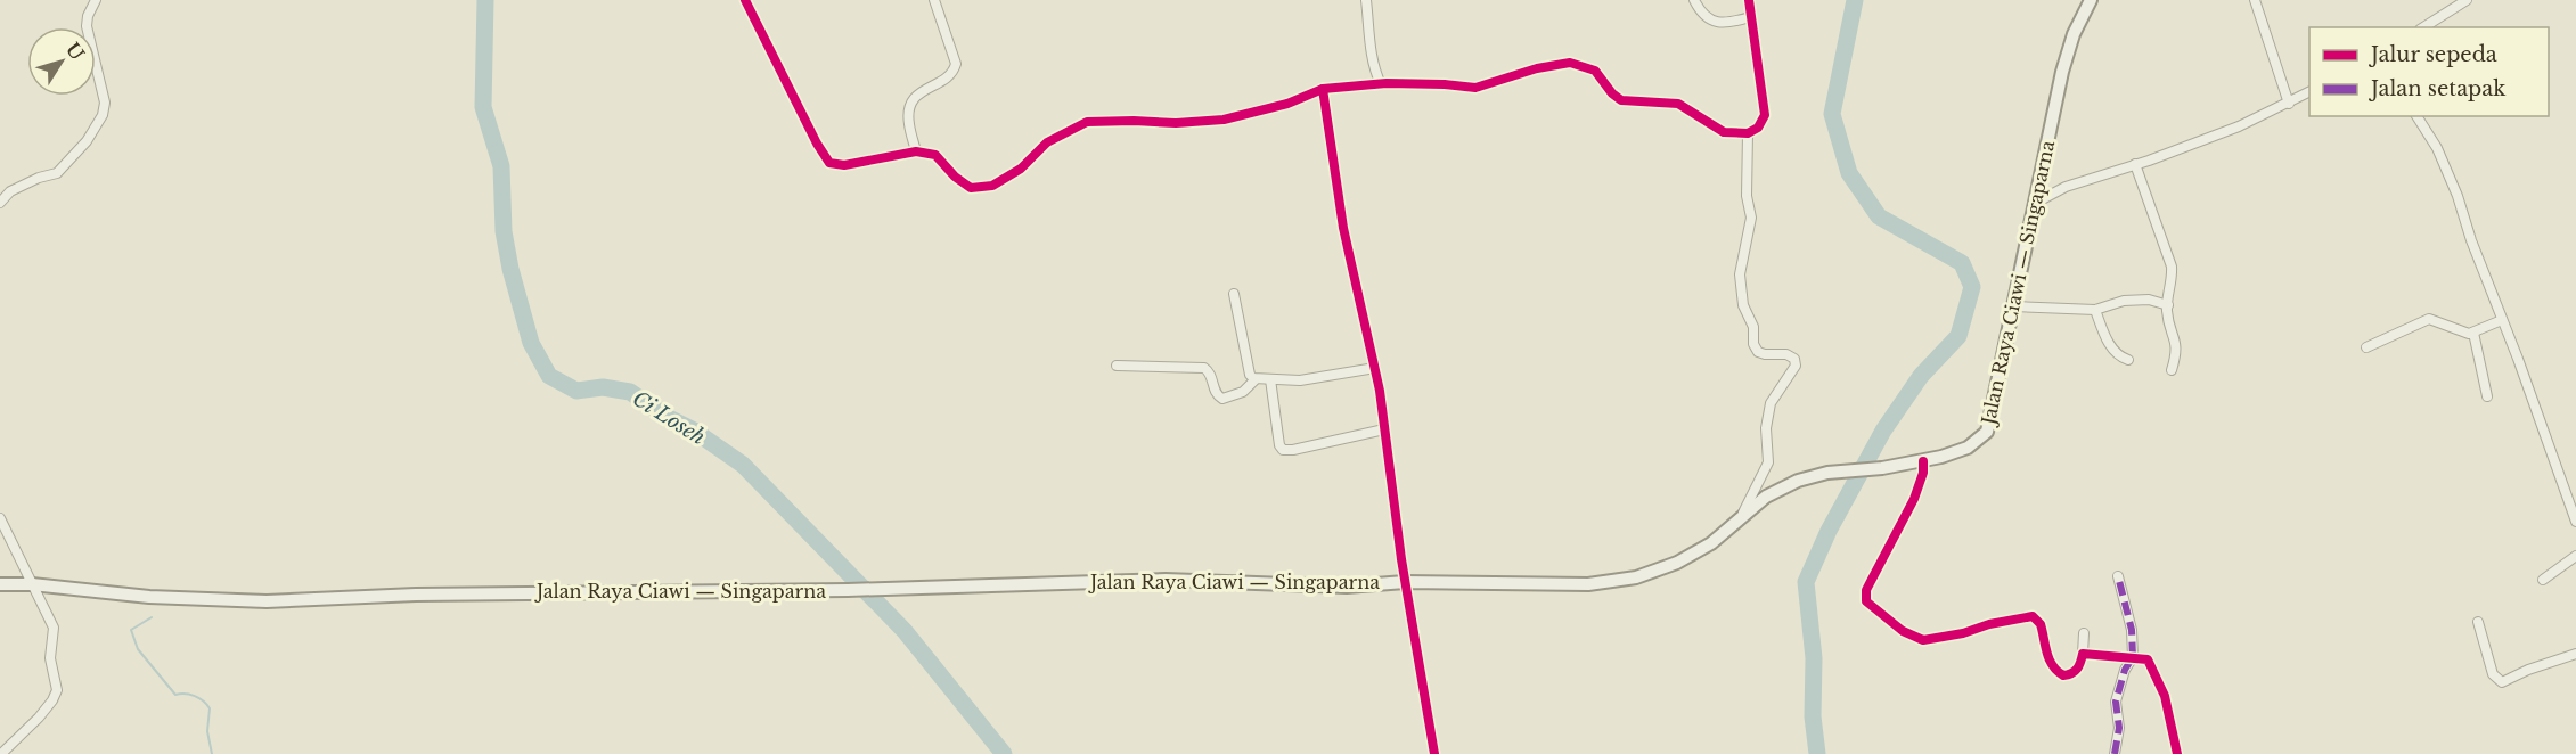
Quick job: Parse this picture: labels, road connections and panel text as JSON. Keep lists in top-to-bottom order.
{
  "streets": {
    "main road": ["Jalan Raya Ciawi — Singaparna"]
  },
  "water": ["Ci Loseh"],
  "legend": ["Jalur sepeda", "Jalan setapak"],
  "north": "top right"
}
